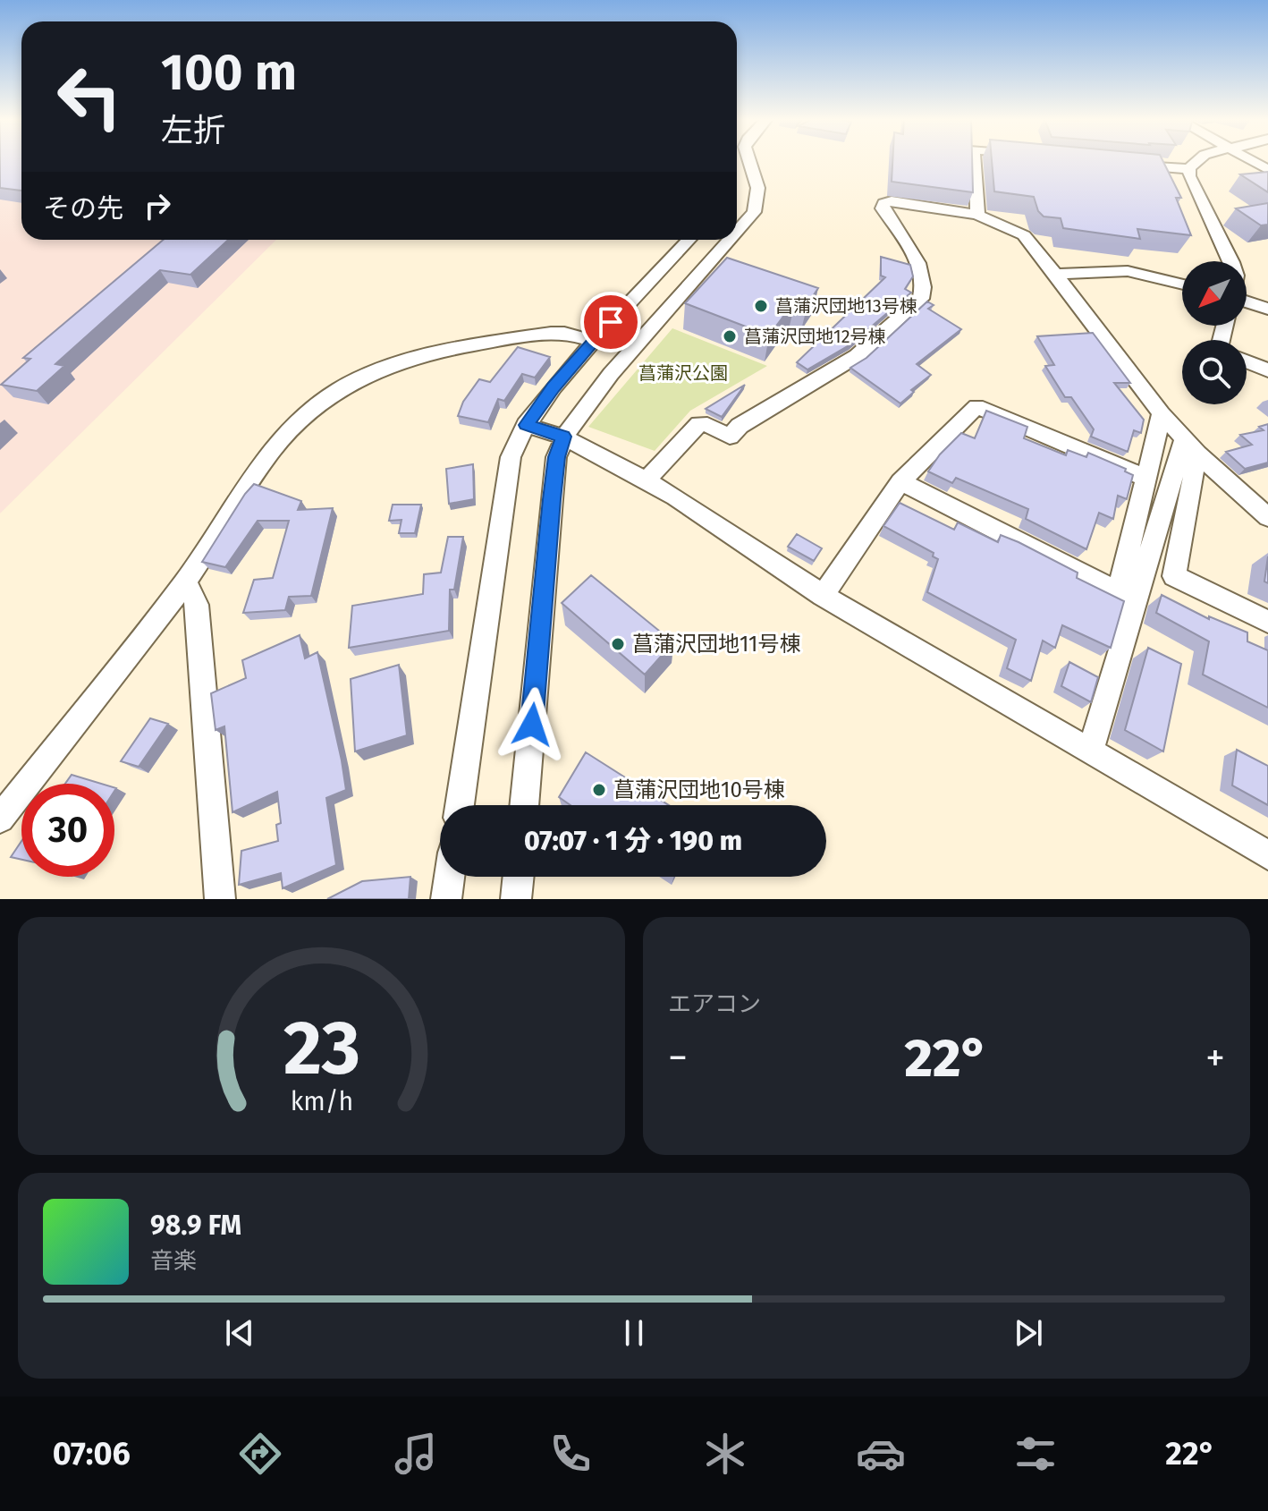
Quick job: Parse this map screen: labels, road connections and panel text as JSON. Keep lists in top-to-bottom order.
{
  "parks": ["菖蒲沢公園"],
  "places": [
    "菖蒲沢団地13号棟",
    "菖蒲沢団地12号棟",
    "菖蒲沢団地11号棟",
    "菖蒲沢団地10号棟"
  ],
  "north": "bottom left",
  "page": {
    "turn": ["100 m", "左折"],
    "then": "その先",
    "limit": "30",
    "trip": "07:07 · 1 分 · 190 m",
    "tile": "エアコン",
    "heat": ["−", "22°", "+"],
    "song": ["98.9 FM", "音楽"],
    "tabs": ["07:06", "22°"],
    "gauge": ["23", "km/h"]
  }
}
